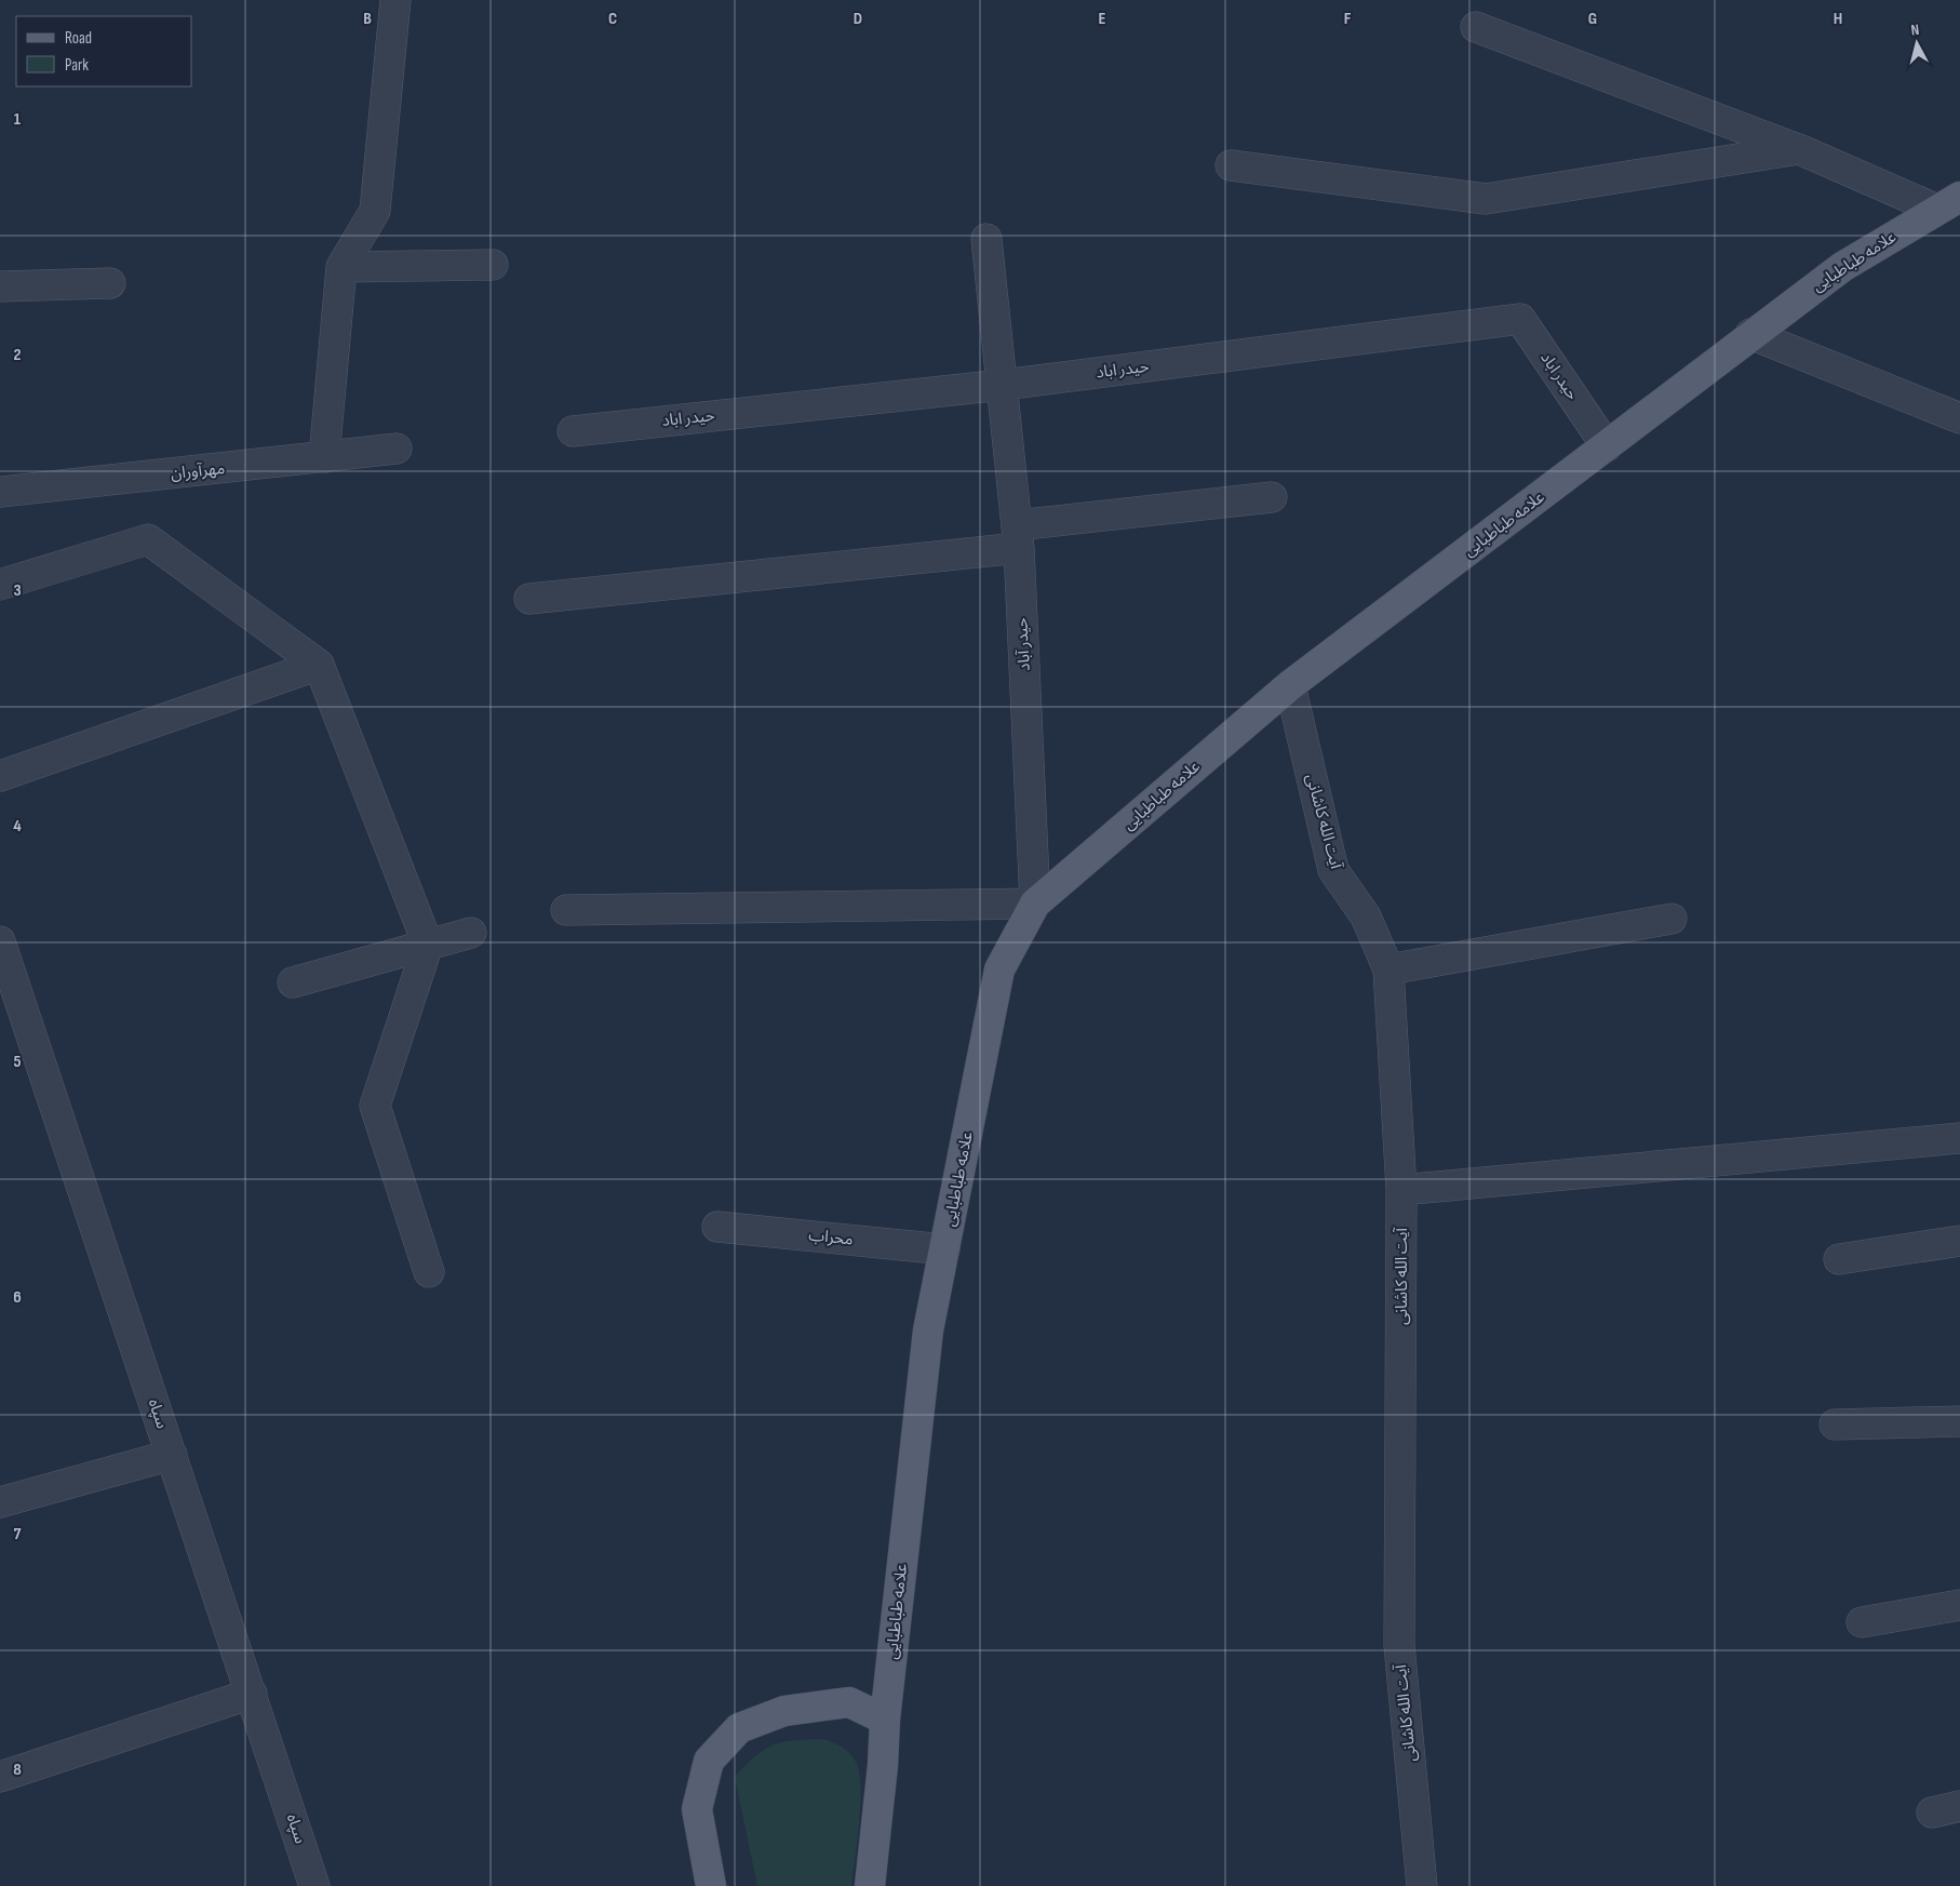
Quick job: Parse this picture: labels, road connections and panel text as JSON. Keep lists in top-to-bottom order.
{
  "streets": {
    "main road": ["علامه طباطبایی"],
    "street": [
      "حیدر اباد",
      "مهرآوران",
      "حیدر آباد",
      "آیت الله کاشانی",
      "محراب",
      "سپاه"
    ]
  },
  "crossings": [
    ["علامه طباطبایی", "حیدر اباد"],
    ["علامه طباطبایی", "حیدر آباد"],
    ["علامه طباطبایی", "آیت الله کاشانی"],
    ["علامه طباطبایی", "محراب"],
    ["حیدر اباد", "حیدر آباد"]
  ],
  "legend": ["Road", "Park"],
  "north": "top",
  "grid": {
    "columns": [
      "B",
      "C",
      "D",
      "E",
      "F",
      "G",
      "H"
    ],
    "rows": [
      "1",
      "2",
      "3",
      "4",
      "5",
      "6",
      "7",
      "8"
    ]
  }
}
